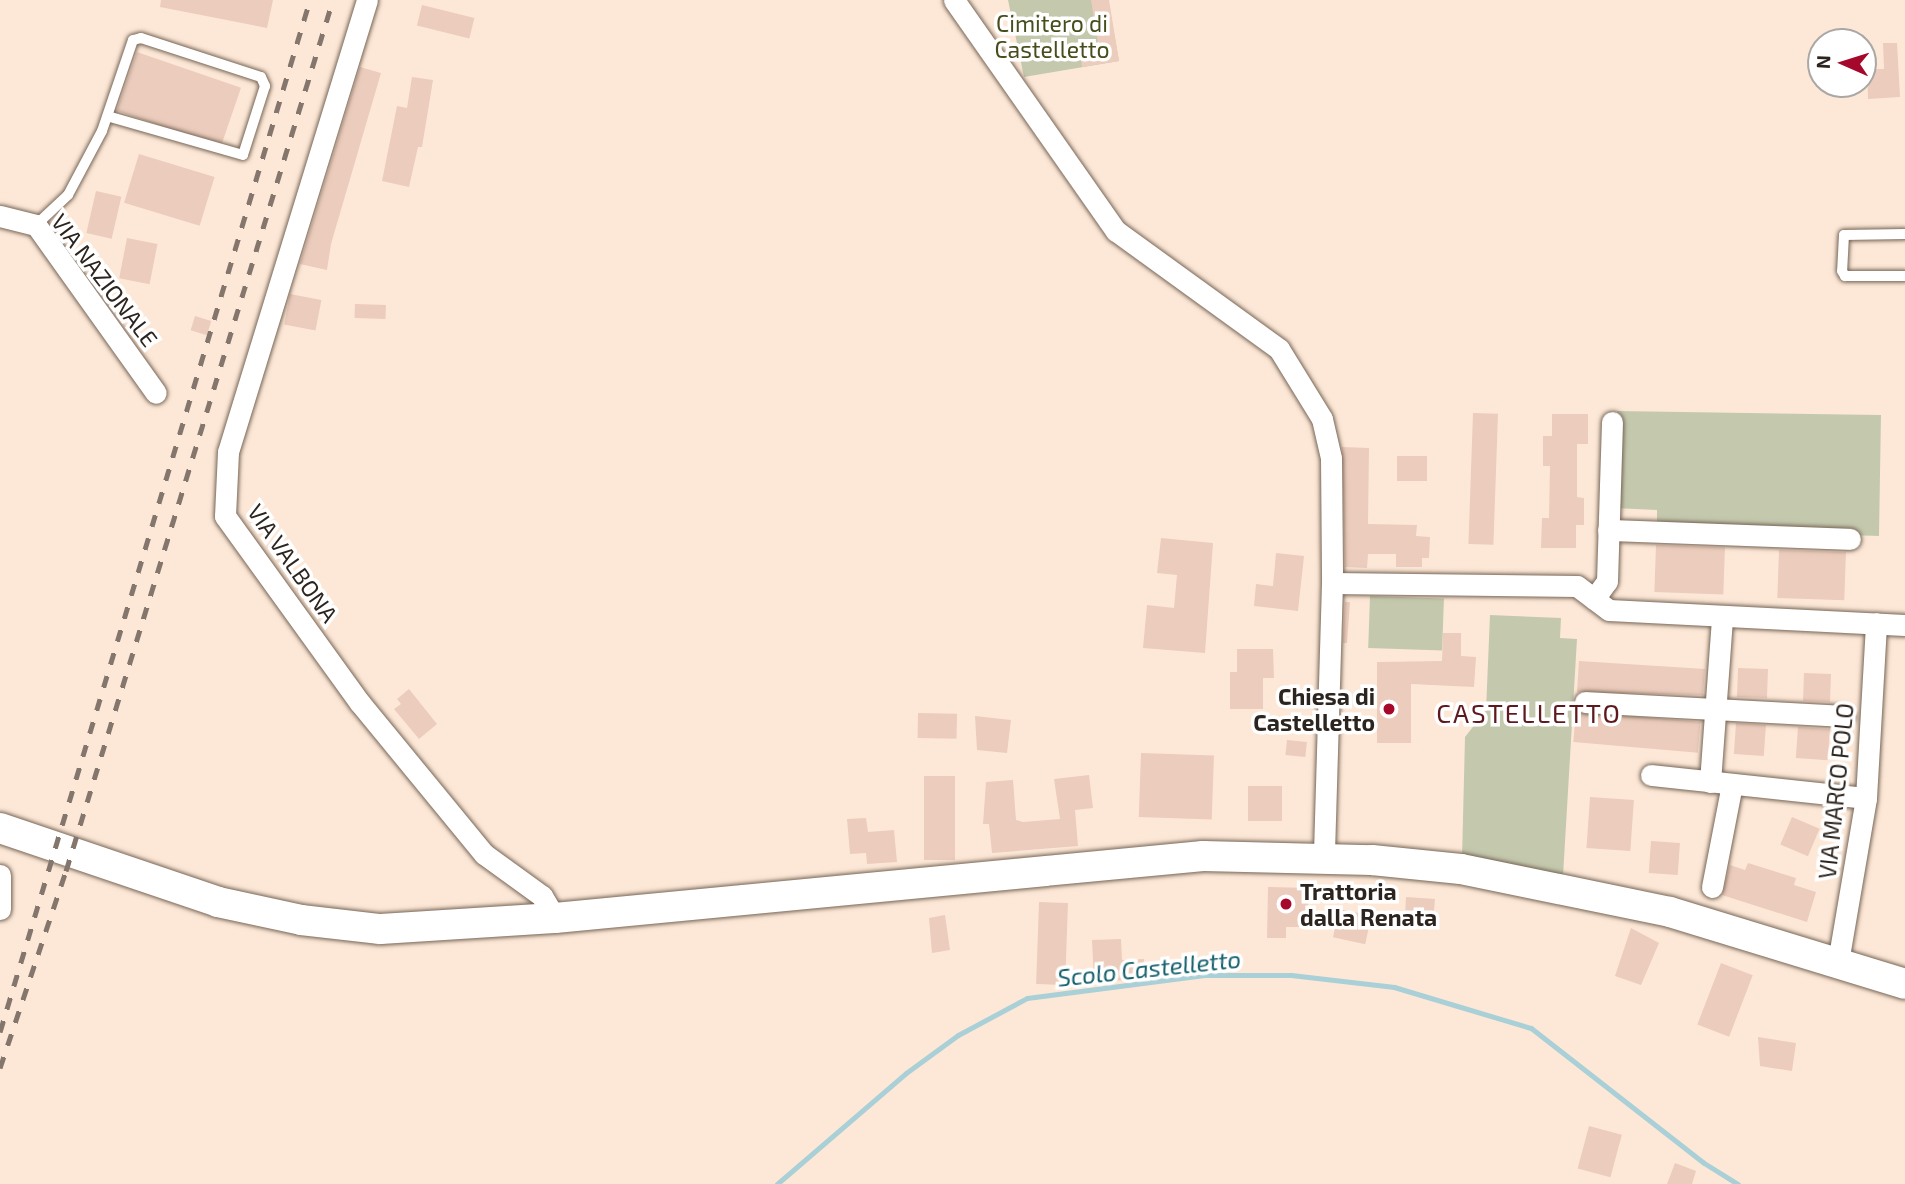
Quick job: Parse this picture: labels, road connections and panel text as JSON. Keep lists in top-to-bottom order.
{
  "streets": {
    "street": ["VIA NAZIONALE", "VIA VALBONA", "VIA MARCO POLO"]
  },
  "districts": ["CASTELLETTO"],
  "water": ["Scolo Castelletto"],
  "parks": ["Cimitero di Castelletto"],
  "places": ["Chiesa di Castelletto", "Trattoria dalla Renata"],
  "north": "left"
}
